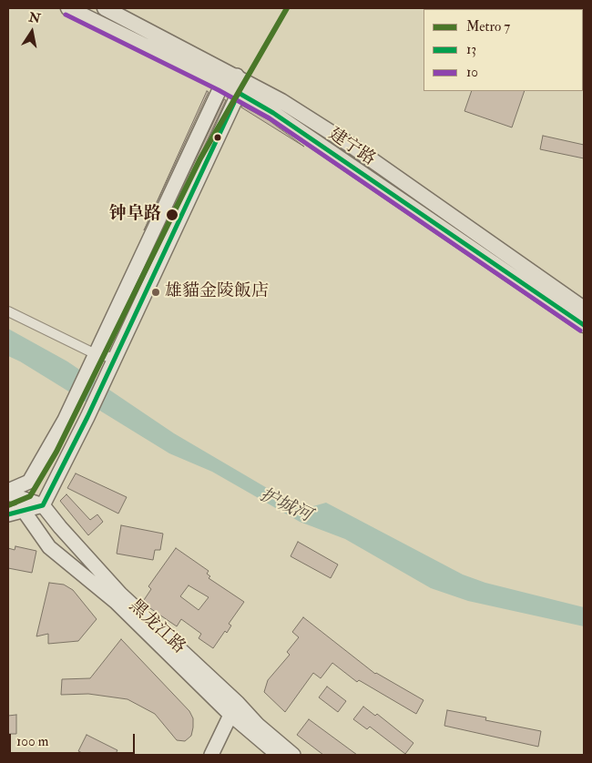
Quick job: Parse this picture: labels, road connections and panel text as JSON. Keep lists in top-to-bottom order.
{
  "streets": {
    "main road": ["建宁路"],
    "street": ["黑龙江路"]
  },
  "water": ["护城河"],
  "places": ["钟阜路", "雄貓金陵飯店"],
  "lines": ["metro line 7", "transit line 10", "transit line 13"],
  "legend": ["Metro 7", "13", "10"],
  "scale_bar": "100 m",
  "north": "top"
}
